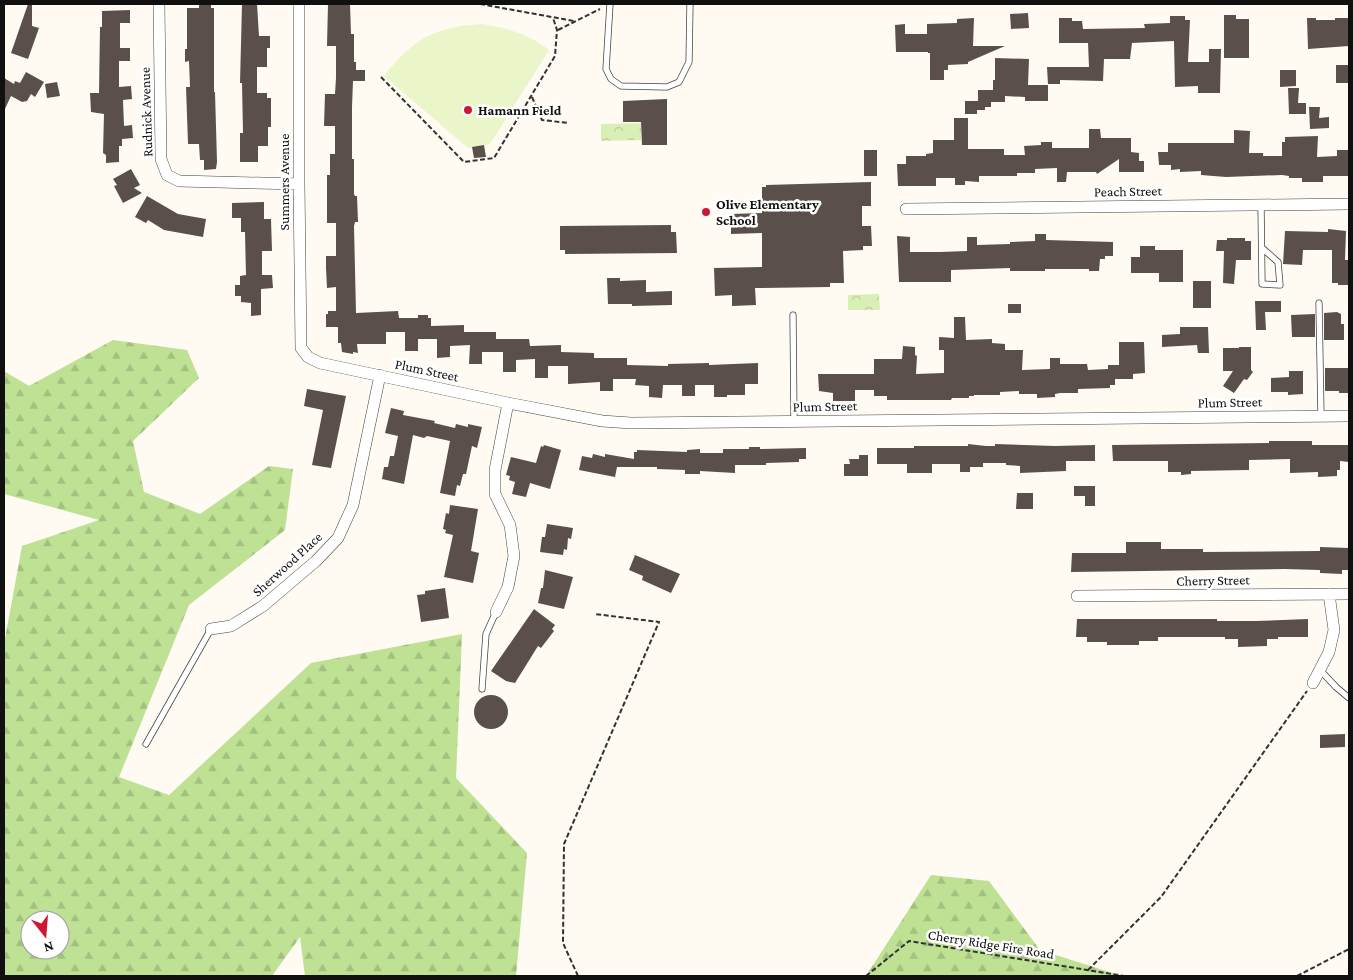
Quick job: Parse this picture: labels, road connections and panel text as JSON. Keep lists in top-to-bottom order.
{
  "streets": {
    "street": [
      "Rudnick Avenue",
      "Summers Avenue",
      "Peach Street",
      "Plum Street",
      "Sherwood Place",
      "Cherry Street"
    ],
    "path": ["Cherry Ridge Fire Road"]
  },
  "crossings": [
    ["Rudnick Avenue", "Summers Avenue"],
    ["Summers Avenue", "Plum Street"],
    ["Plum Street", "Sherwood Place"]
  ],
  "places": ["Hamann Field", "Olive Elementary School"],
  "north": "bottom"
}
